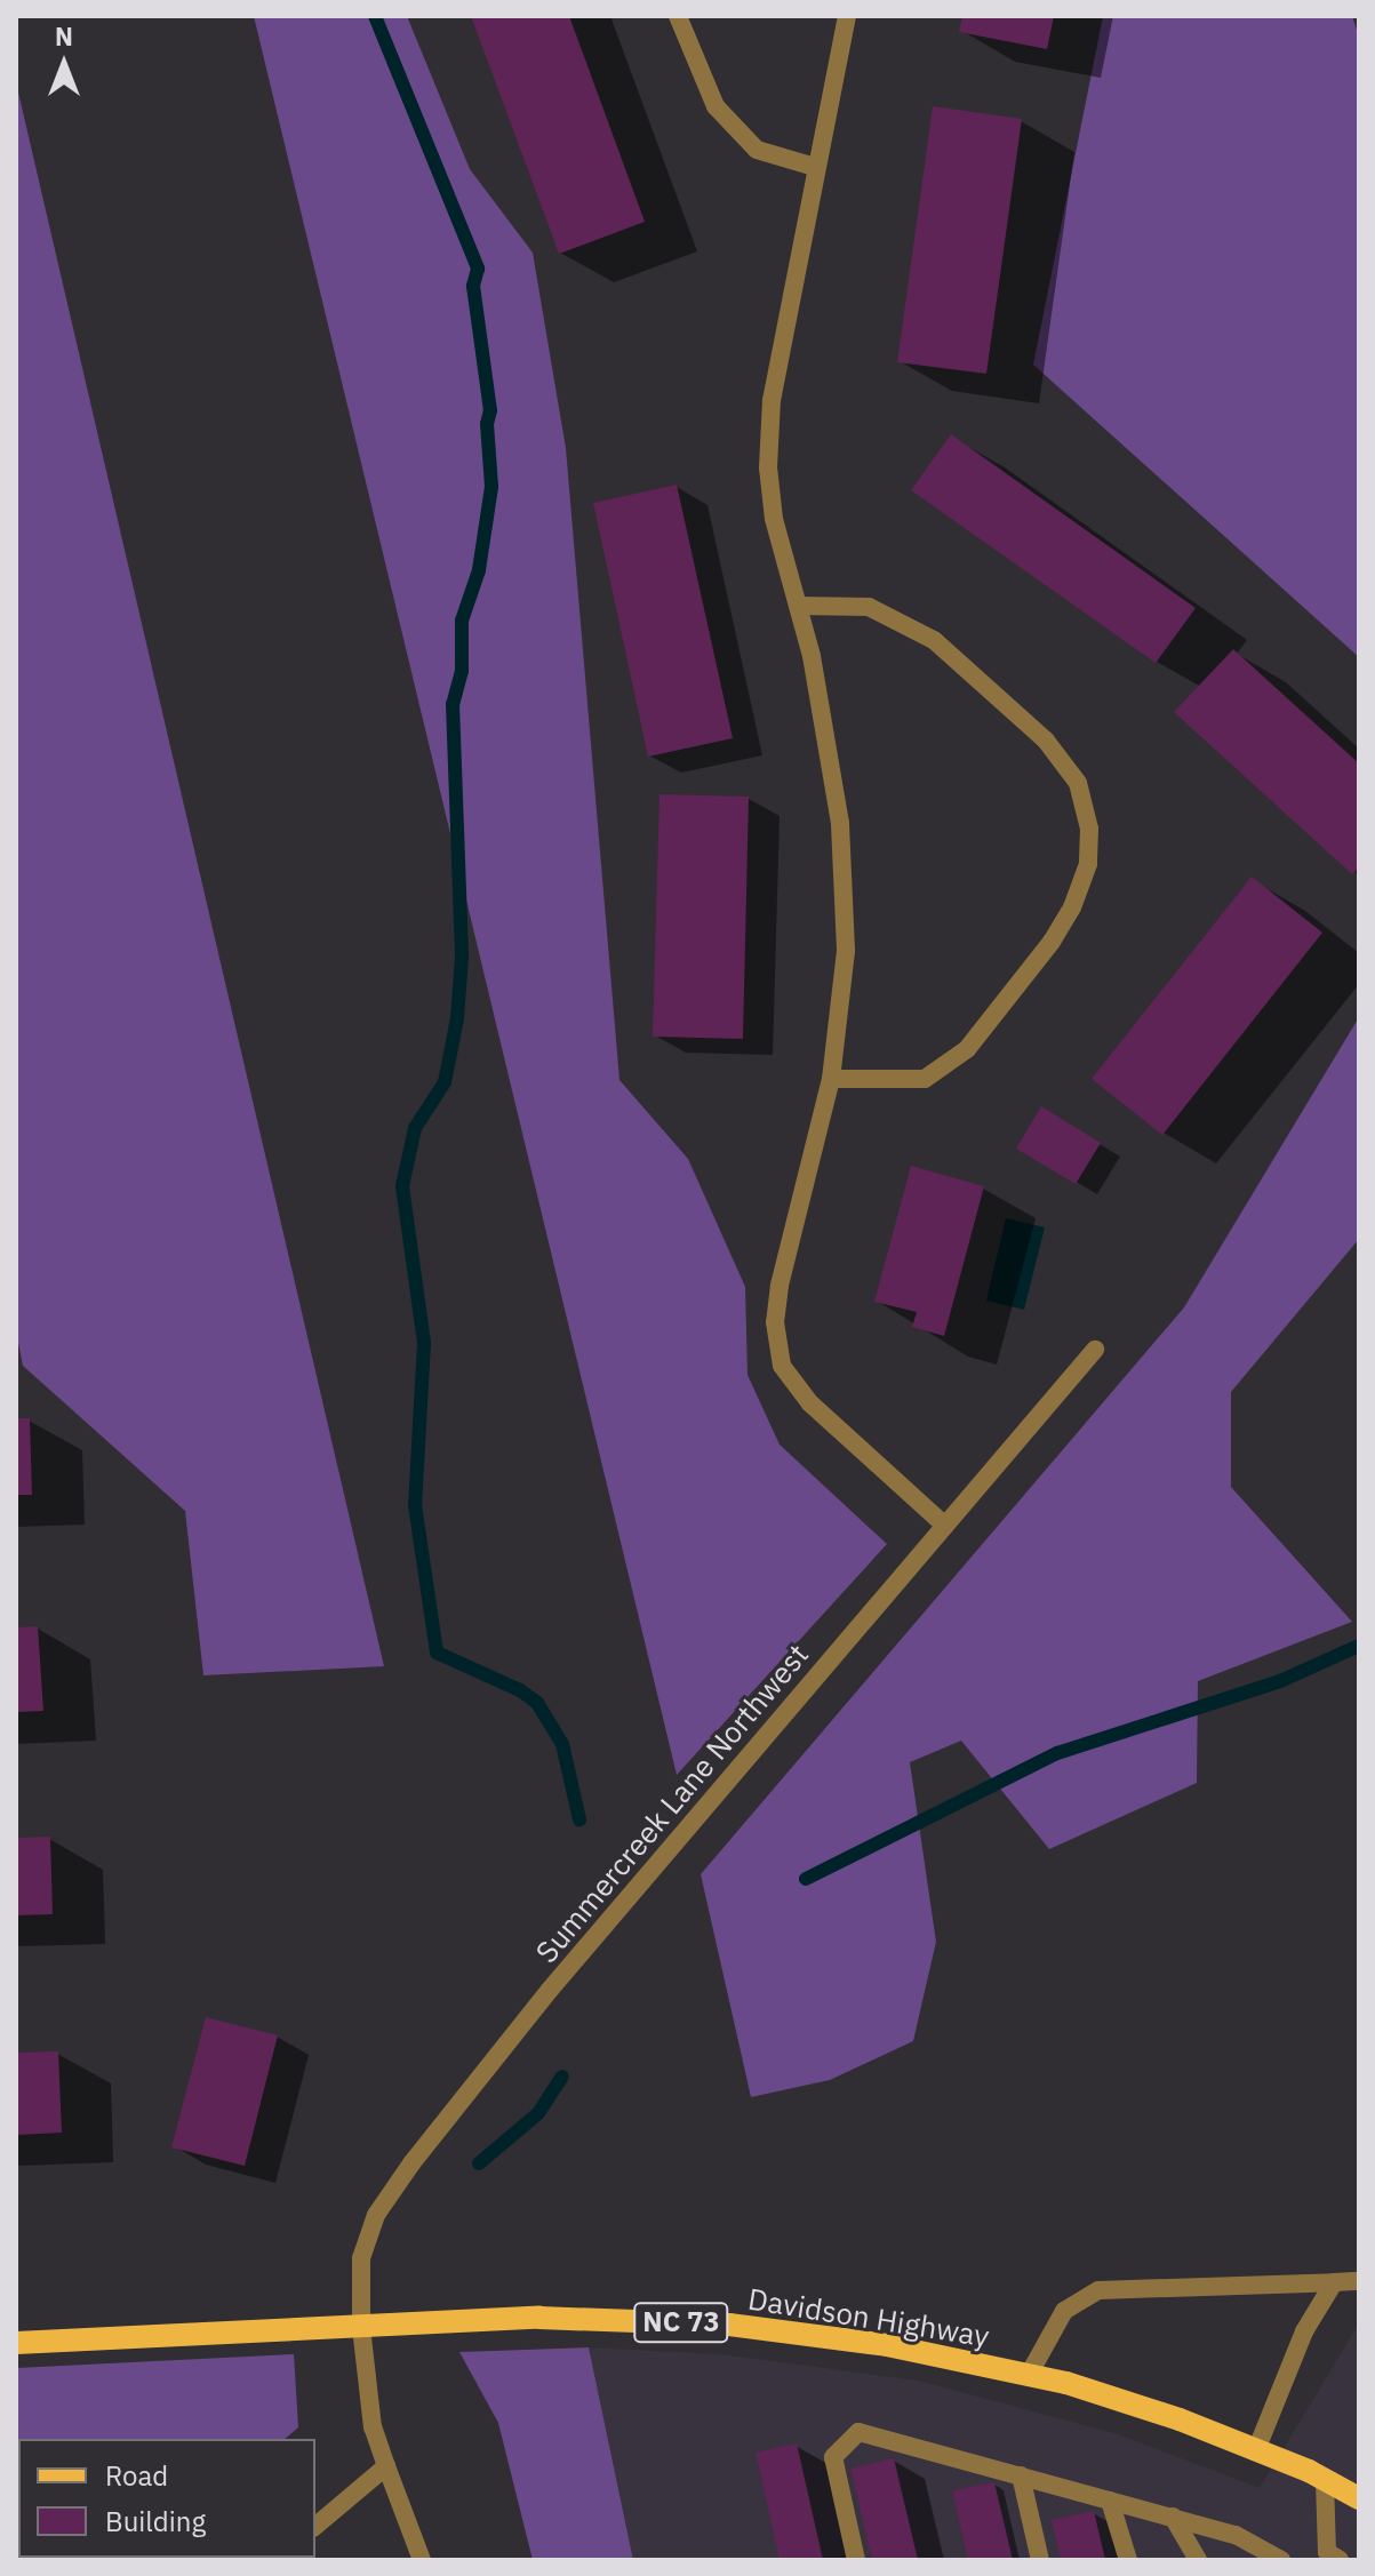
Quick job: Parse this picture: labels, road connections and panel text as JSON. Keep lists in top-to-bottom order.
{
  "streets": {
    "main road": ["Davidson Highway", "NC 73"],
    "street": ["Summercreek Lane Northwest"]
  },
  "crossings": [
    ["Summercreek Lane Northwest", "Davidson Highway"]
  ],
  "legend": ["Road", "Building"],
  "north": "top"
}
